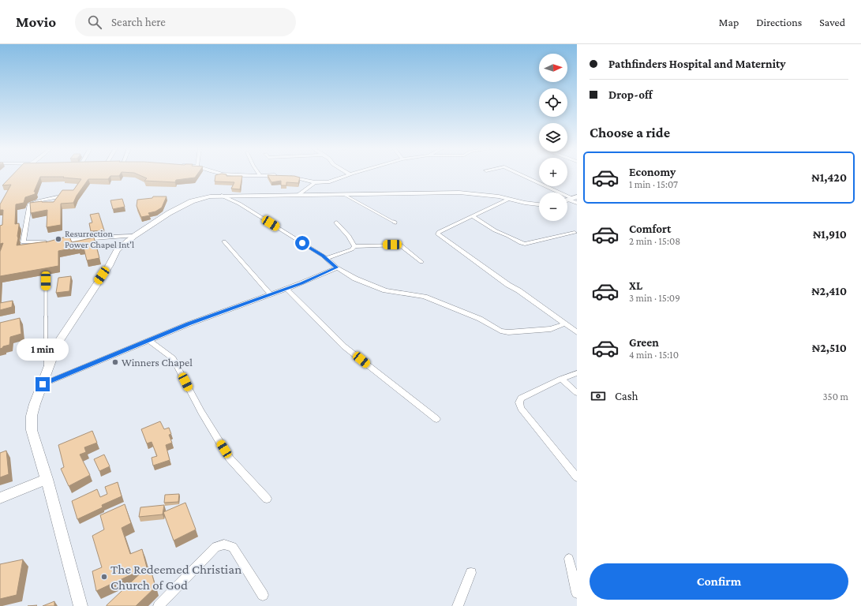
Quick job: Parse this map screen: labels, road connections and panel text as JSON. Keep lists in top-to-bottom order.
{
  "places": ["Resurrection Power Chapel Int'l", "Winners Chapel", "The Redeemed Christian Church of God"],
  "north": "right",
  "page": {
    "header": "Movio",
    "search": "Search here",
    "nav": ["Map", "Directions", "Saved"],
    "banner": ["Pathfinders Hospital and Maternity", "Drop-off"],
    "map_buttons": ["+", "−"],
    "heading": "Choose a ride",
    "list": [
      {
        "name": "Economy",
        "note": "1 min · 15:07",
        "value": "₦1,420"
      },
      {
        "name": "Comfort",
        "note": "2 min · 15:08",
        "value": "₦1,910"
      },
      {
        "name": "XL",
        "note": "3 min · 15:09",
        "value": "₦2,410"
      },
      {
        "name": "Green",
        "note": "4 min · 15:10",
        "value": "₦2,510"
      }
    ],
    "bubble": "1 min",
    "pay": ["Cash", "350 m"],
    "buttons": "Confirm"
  }
}
